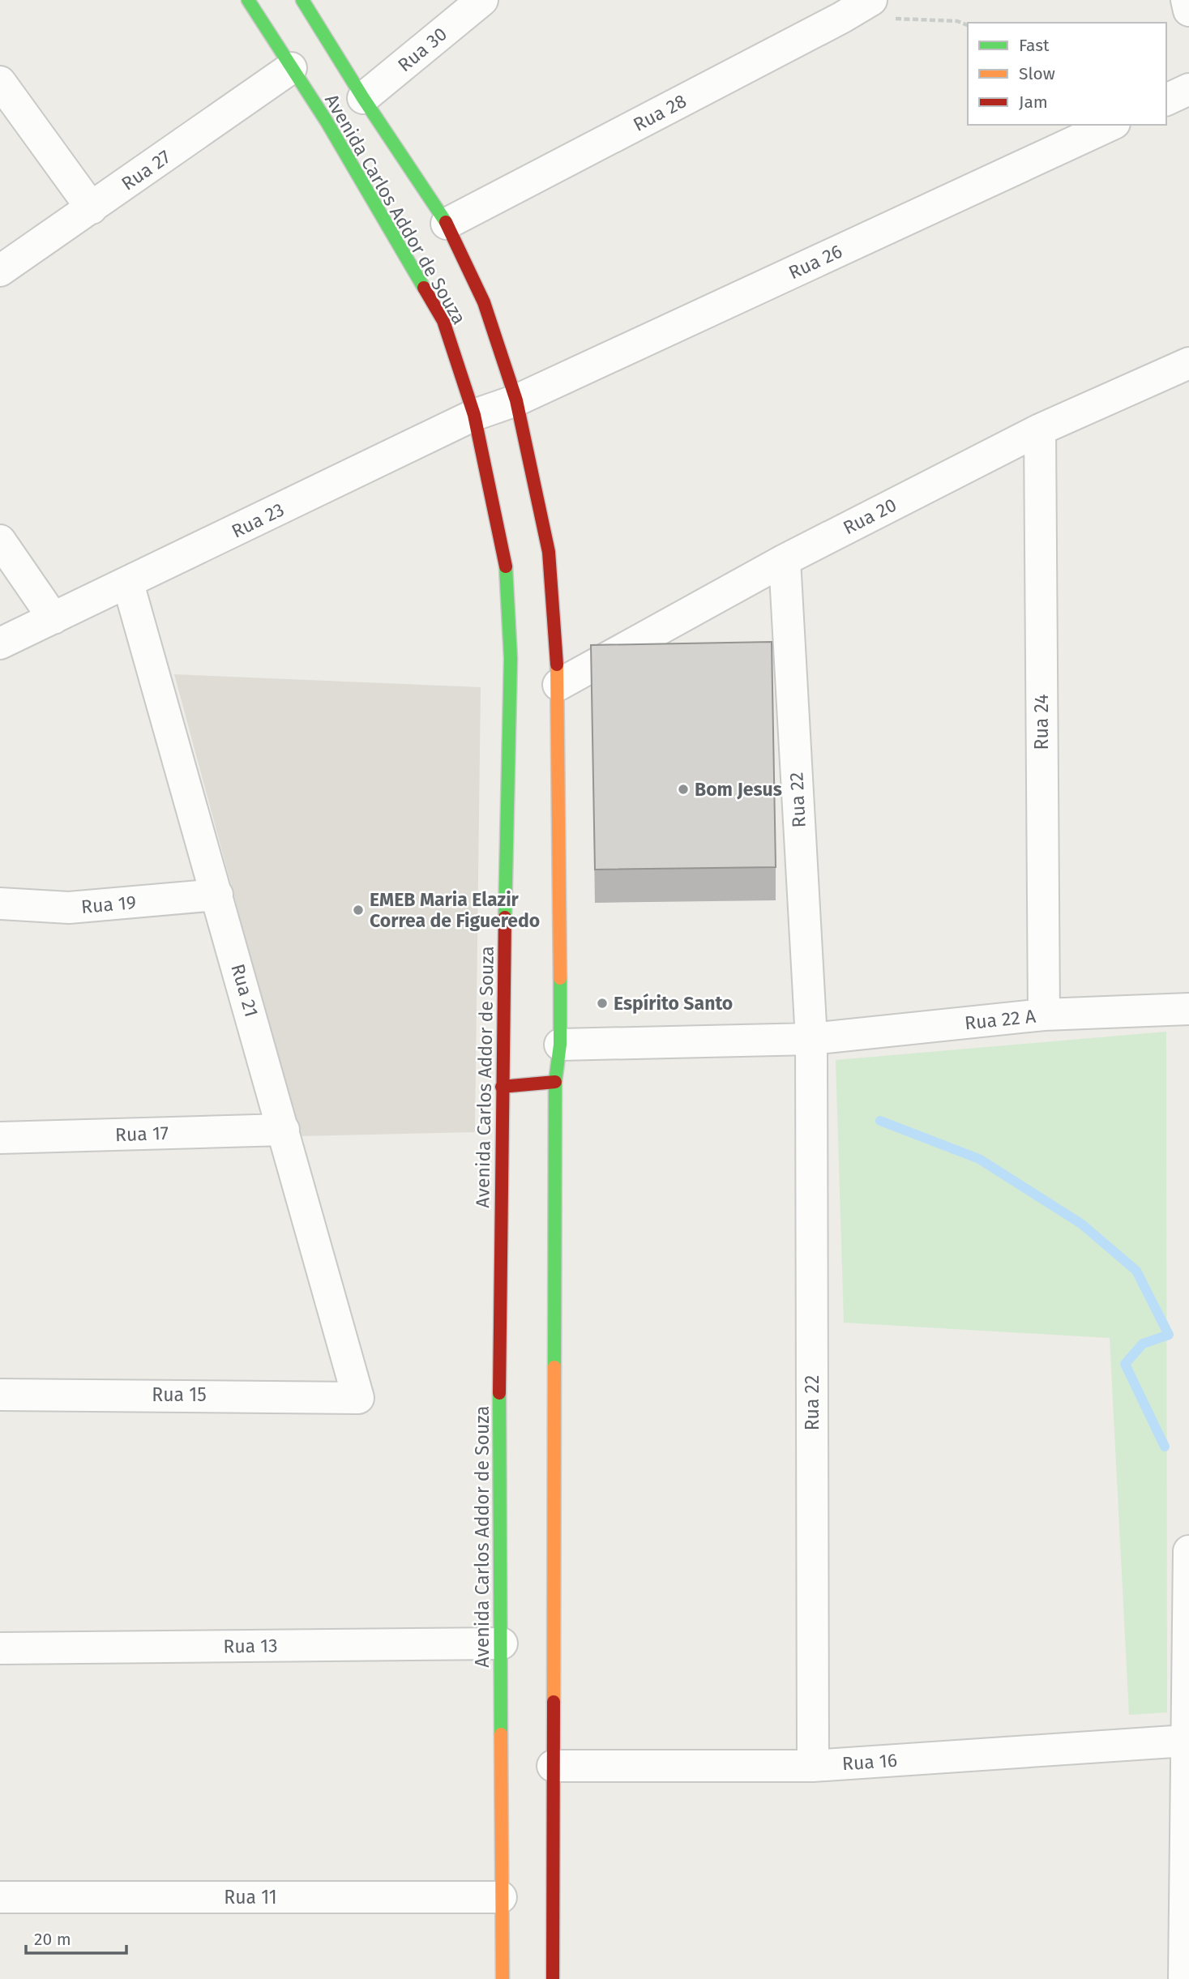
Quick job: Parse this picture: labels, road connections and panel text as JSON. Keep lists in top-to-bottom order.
{
  "streets": {
    "street": [
      "Rua 30",
      "Rua 28",
      "Rua 27",
      "Avenida Carlos Addor de Souza",
      "Rua 26",
      "Rua 20",
      "Rua 23",
      "Rua 24",
      "Rua 22",
      "Rua 19",
      "Rua 21",
      "Rua 22 A",
      "Rua 17",
      "Rua 15",
      "Rua 13",
      "Rua 16",
      "Rua 11"
    ]
  },
  "crossings": [
    ["Rua 30", "Avenida Carlos Addor de Souza"],
    ["Rua 28", "Avenida Carlos Addor de Souza"],
    ["Rua 27", "Avenida Carlos Addor de Souza"],
    ["Avenida Carlos Addor de Souza", "Rua 26"],
    ["Avenida Carlos Addor de Souza", "Rua 20"],
    ["Avenida Carlos Addor de Souza", "Rua 23"],
    ["Avenida Carlos Addor de Souza", "Rua 13"],
    ["Avenida Carlos Addor de Souza", "Rua 16"],
    ["Avenida Carlos Addor de Souza", "Rua 11"],
    ["Rua 26", "Rua 23"],
    ["Rua 20", "Rua 24"],
    ["Rua 20", "Rua 22"],
    ["Rua 23", "Rua 21"],
    ["Rua 24", "Rua 22 A"],
    ["Rua 22", "Rua 22 A"],
    ["Rua 22", "Rua 16"],
    ["Rua 19", "Rua 21"],
    ["Rua 21", "Rua 17"],
    ["Rua 21", "Rua 15"]
  ],
  "places": ["Bom Jesus", "EMEB Maria Elazir Correa de Figueredo", "Espírito Santo"],
  "legend": ["Fast", "Slow", "Jam"],
  "scale_bar": "20 m"
}
